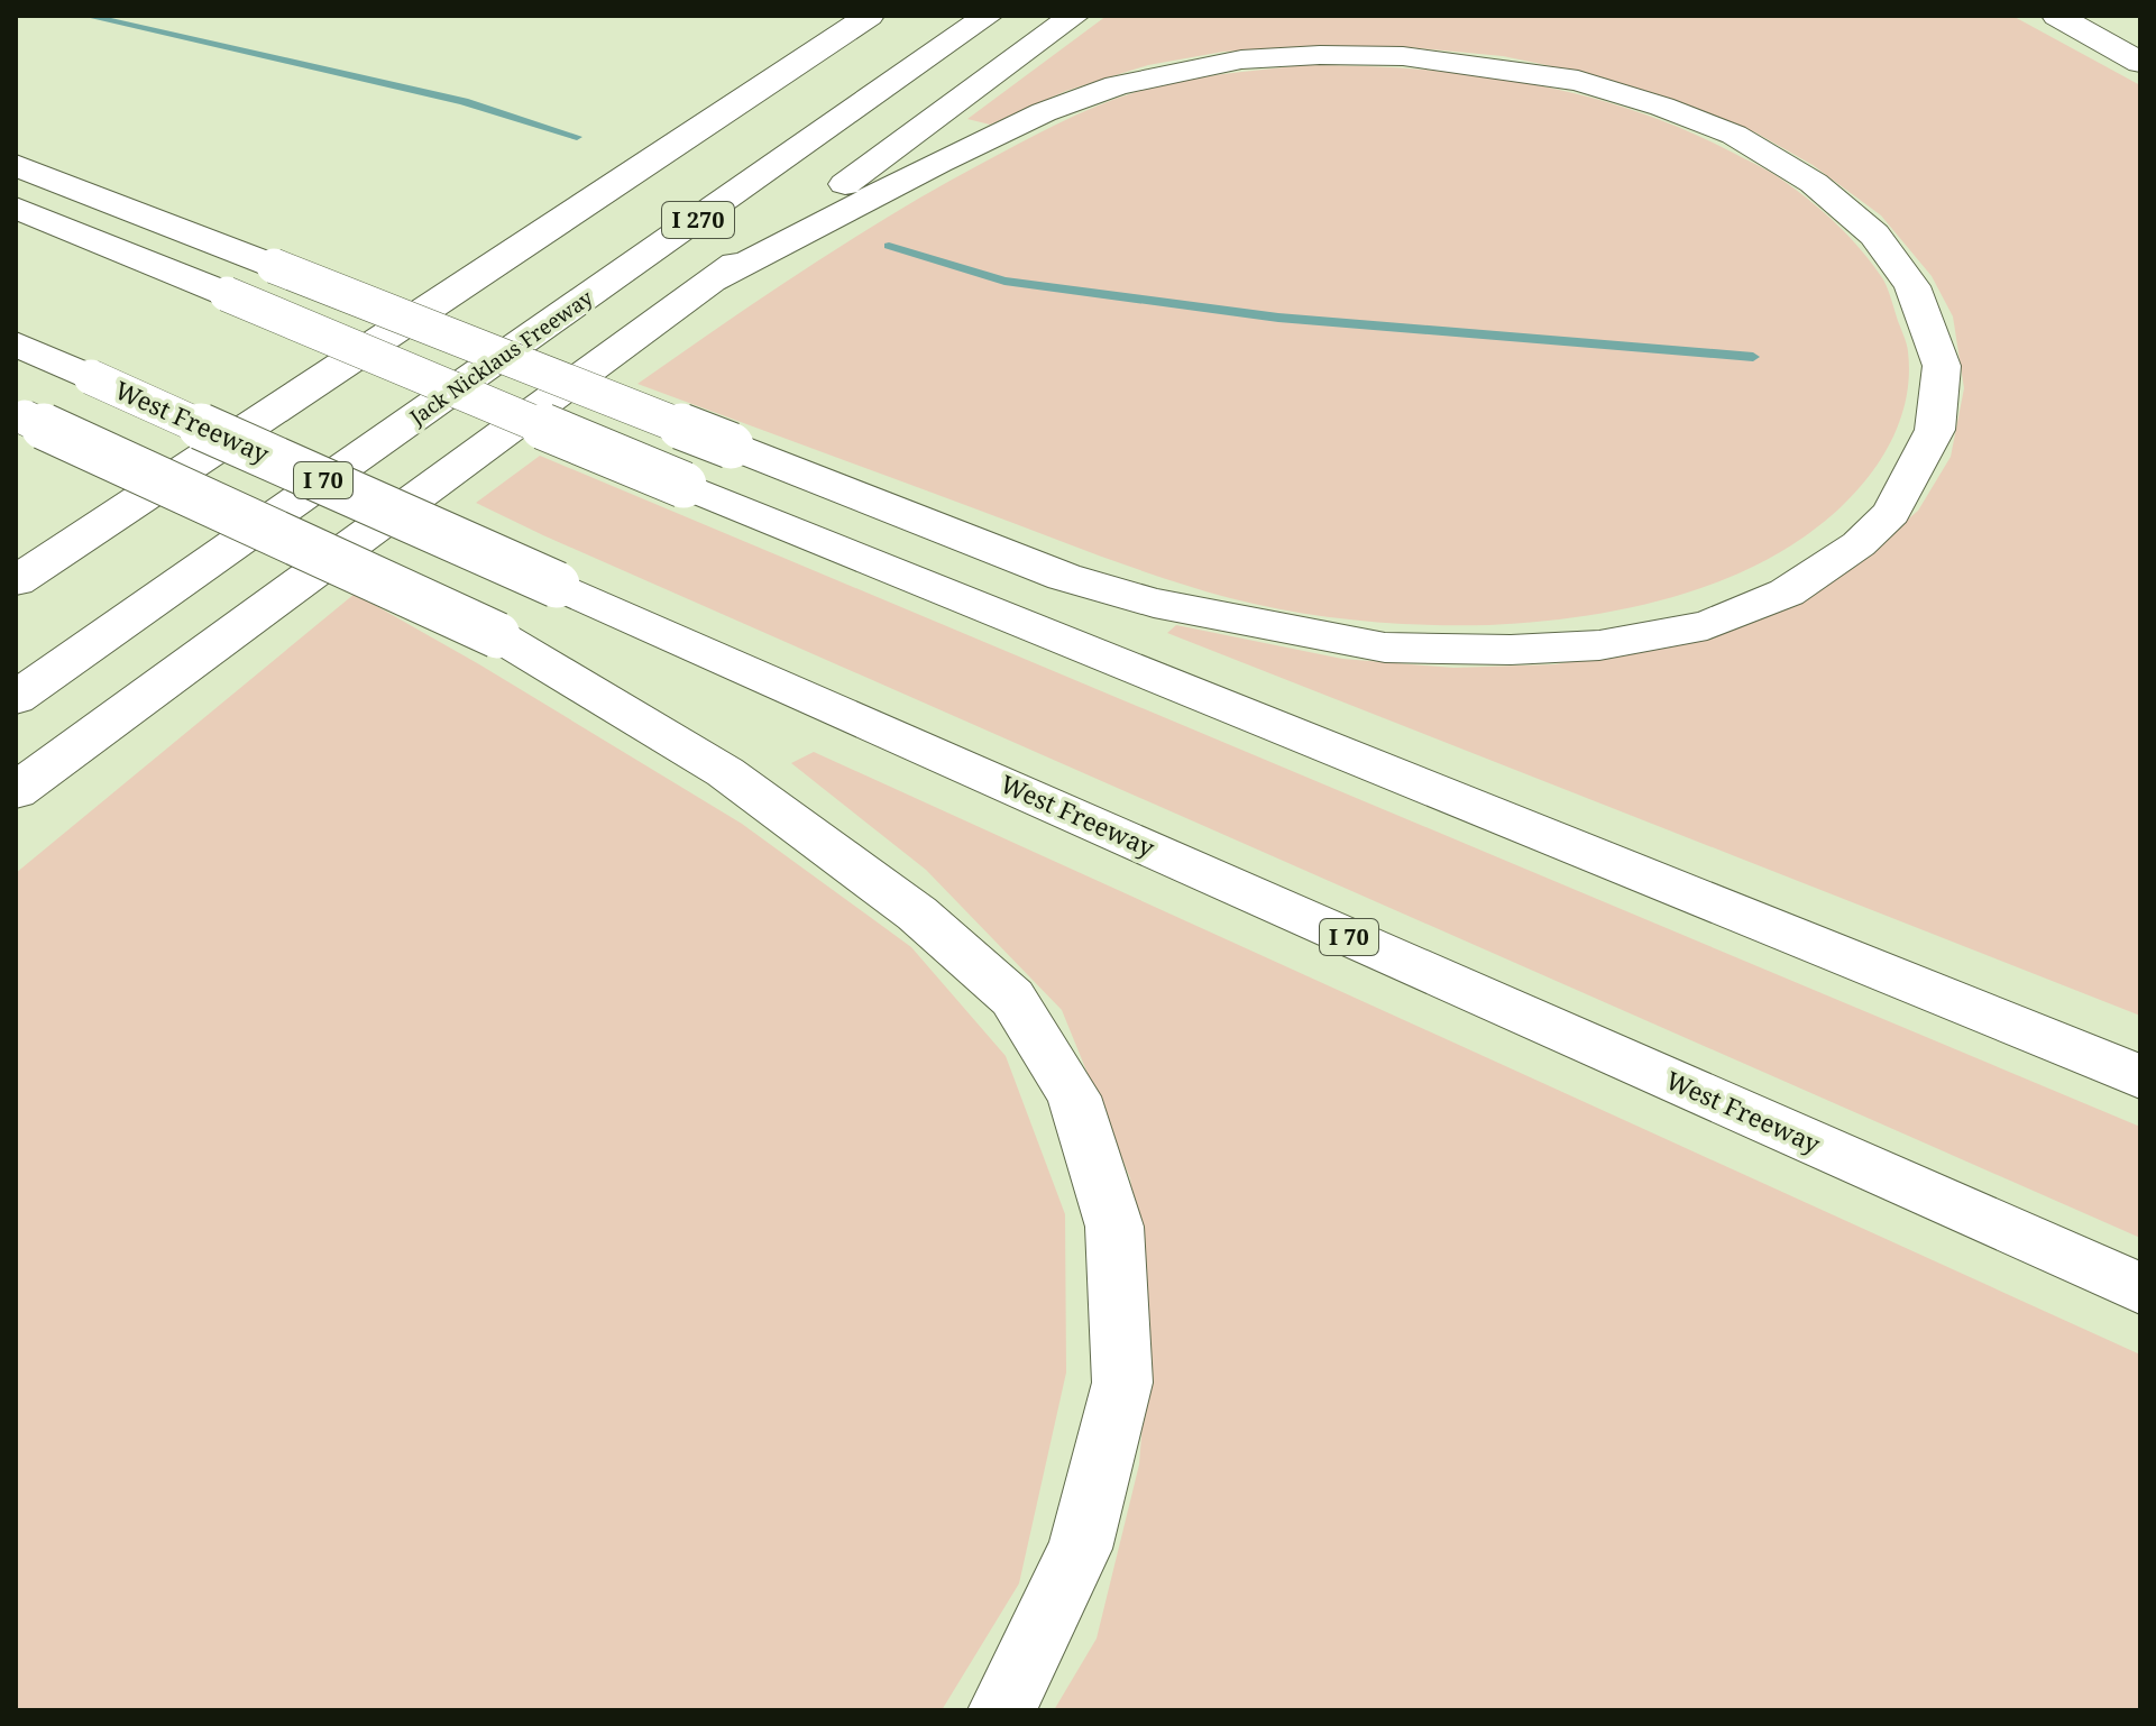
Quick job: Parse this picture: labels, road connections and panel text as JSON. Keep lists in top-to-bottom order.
{
  "streets": {
    "highway": [
      "I 270",
      "Jack Nicklaus Freeway",
      "West Freeway",
      "I 70"
    ]
  }
}
